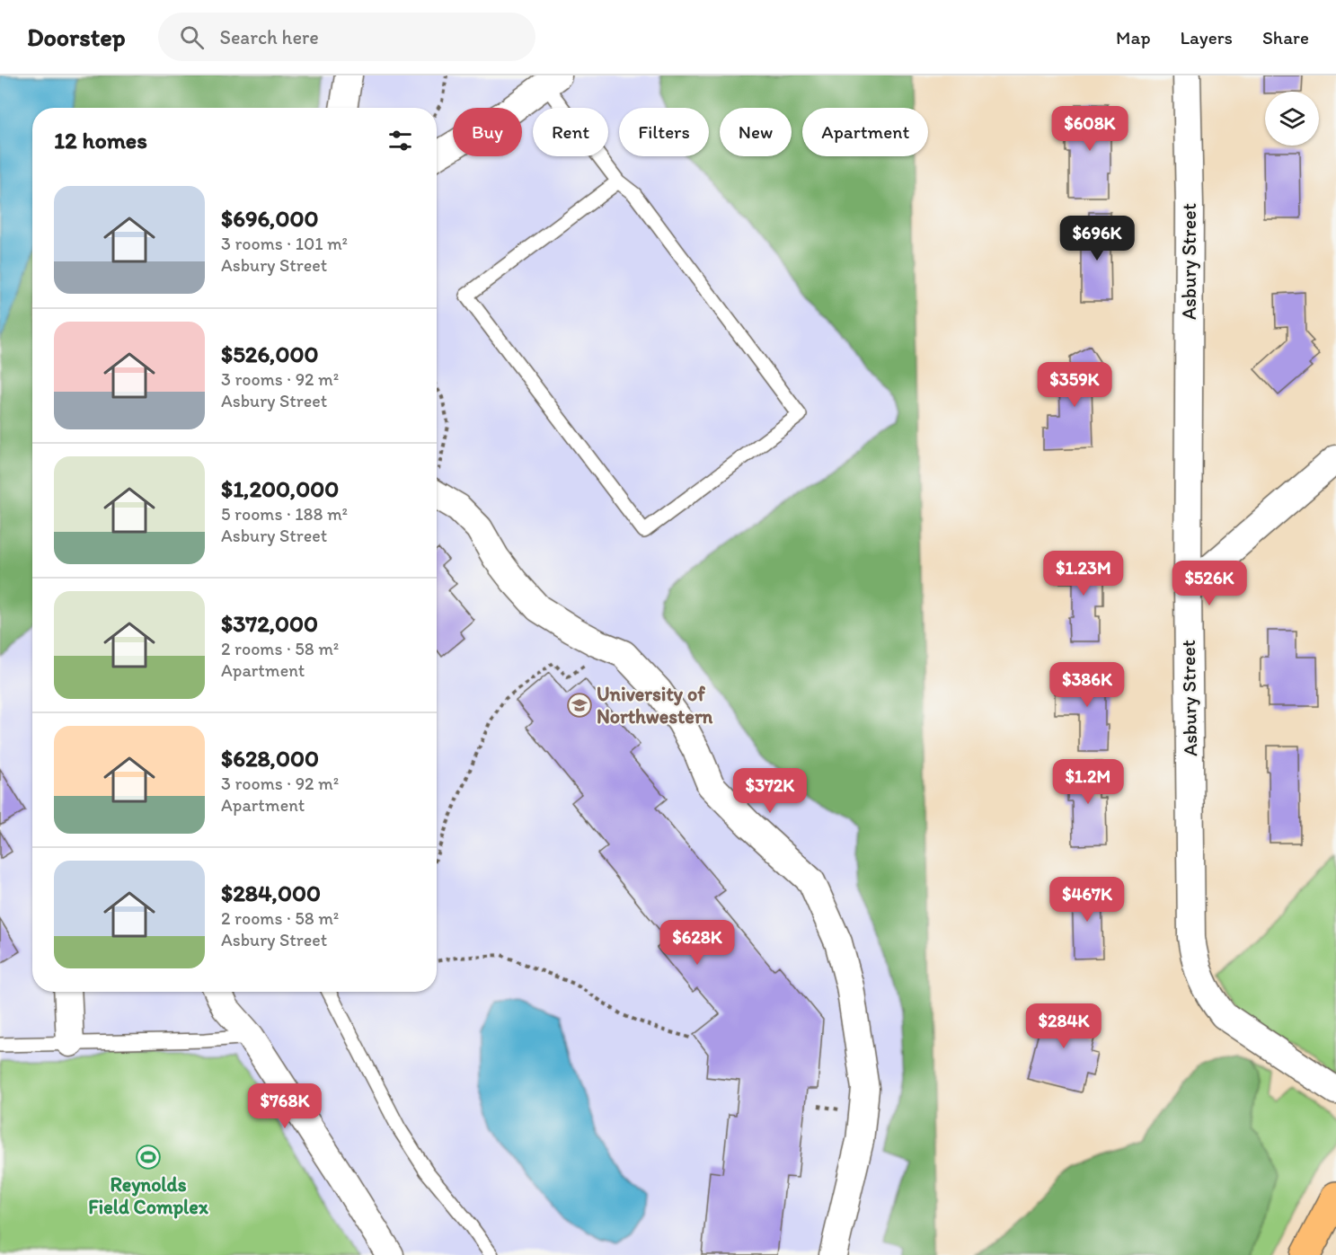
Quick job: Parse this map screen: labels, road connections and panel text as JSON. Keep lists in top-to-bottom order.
{
  "streets": {
    "street": ["Asbury Street"]
  },
  "places": {
    "school or university": ["University of Northwestern"],
    "sports": ["Reynolds Field Complex"]
  },
  "page": {
    "header": "Doorstep",
    "search": "Search here",
    "nav": ["Map", "Layers", "Share"],
    "price": [
      "$608K",
      "$696K",
      "$359K",
      "$1.23M",
      "$526K",
      "$386K",
      "$1.2M",
      "$372K",
      "$467K",
      "$628K",
      "$284K",
      "$768K"
    ],
    "chip": [
      "Buy",
      "Rent",
      "Filters",
      "New",
      "Apartment"
    ],
    "heading": "12 homes",
    "list": [
      {
        "name": "$696,000",
        "note": "3 rooms · 101 m² · Asbury Street"
      },
      {
        "name": "$526,000",
        "note": "3 rooms · 92 m² · Asbury Street"
      },
      {
        "name": "$1,200,000",
        "note": "5 rooms · 188 m² · Asbury Street"
      },
      {
        "name": "$372,000",
        "note": "2 rooms · 58 m² · Apartment"
      },
      {
        "name": "$628,000",
        "note": "3 rooms · 92 m² · Apartment"
      },
      {
        "name": "$284,000",
        "note": "2 rooms · 58 m² · Asbury Street"
      }
    ]
  }
}
